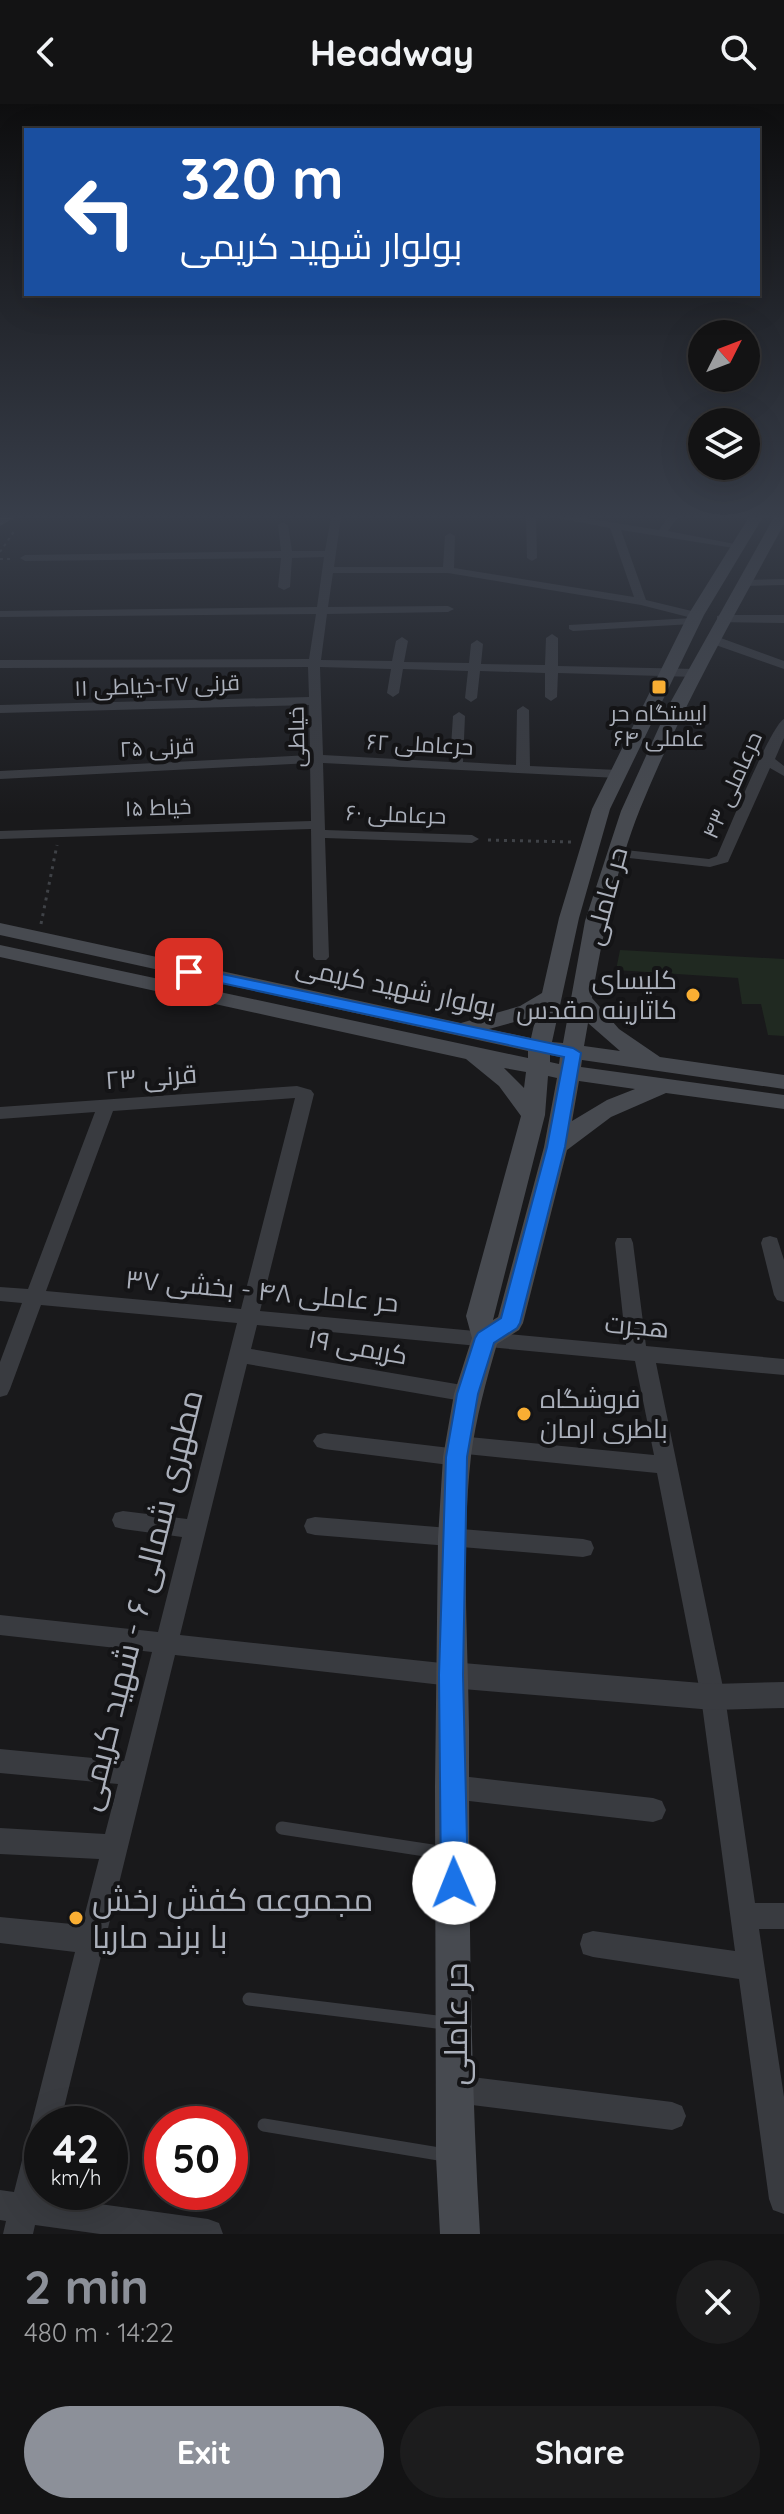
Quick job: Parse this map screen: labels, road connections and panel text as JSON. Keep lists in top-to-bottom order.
{
  "streets": {
    "main road": ["حر عاملی", "بولوار شهید کریمی"],
    "street": [
      "قرنی ۲۷-خیاطی ۱۱",
      "خیاطی",
      "حرعاملی ۶۲",
      "قرنی ۲۵",
      "حرعاملی ۴۳",
      "خیاط ۱۵",
      "حرعاملی ۶۰",
      "قرنی ۲۳",
      "حر عاملی ۴۸ - بخشی ۳۷",
      "هجرت",
      "کریمی ۱۹",
      "مطهری شمالی ۶ - شهید کریمی"
    ]
  },
  "crossings": [
    ["قرنی ۲۷-خیاطی ۱۱", "خیاطی"],
    ["خیاطی", "حرعاملی ۶۲"],
    ["خیاطی", "قرنی ۲۵"],
    ["خیاطی", "خیاط ۱۵"],
    ["خیاطی", "حرعاملی ۶۰"],
    ["حرعاملی ۶۲", "قرنی ۲۵"],
    ["حرعاملی ۶۲", "حر عاملی"],
    ["حرعاملی ۴۳", "حر عاملی"],
    ["خیاط ۱۵", "حرعاملی ۶۰"],
    ["حر عاملی", "بولوار شهید کریمی"],
    ["حر عاملی", "حر عاملی ۴۸ - بخشی ۳۷"],
    ["حر عاملی", "هجرت"],
    ["حر عاملی", "کریمی ۱۹"],
    ["قرنی ۲۳", "مطهری شمالی ۶ - شهید کریمی"],
    ["حر عاملی ۴۸ - بخشی ۳۷", "هجرت"],
    ["حر عاملی ۴۸ - بخشی ۳۷", "مطهری شمالی ۶ - شهید کریمی"],
    ["کریمی ۱۹", "مطهری شمالی ۶ - شهید کریمی"]
  ],
  "places": {
    "transit": ["ایستگاه حر عاملی ۶۴"],
    "other": ["کلیسای کاتارینه مقدس", "فروشگاه باطری ارمان", "مجموعه کفش رخش با برند ماریا"]
  },
  "north": "top right",
  "page": {
    "header": "Headway",
    "turn": ["320 m", "بولوار شهید کریمی"],
    "speed": "42 km/h",
    "limit": "50",
    "heading": ["2 min", "480 m · 14:22"],
    "buttons": ["Exit", "Share"]
  }
}
